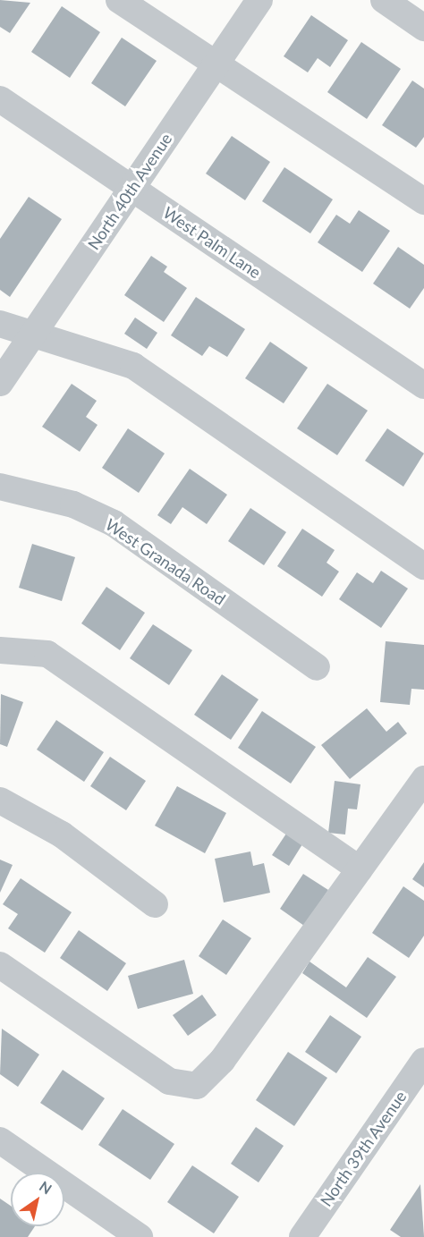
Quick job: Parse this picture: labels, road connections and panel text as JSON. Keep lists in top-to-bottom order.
{
  "streets": {
    "street": [
      "North 40th Avenue",
      "West Palm Lane",
      "West Granada Road",
      "North 39th Avenue"
    ]
  },
  "crossings": [
    ["North 40th Avenue", "West Palm Lane"]
  ],
  "north": "top right"
}
